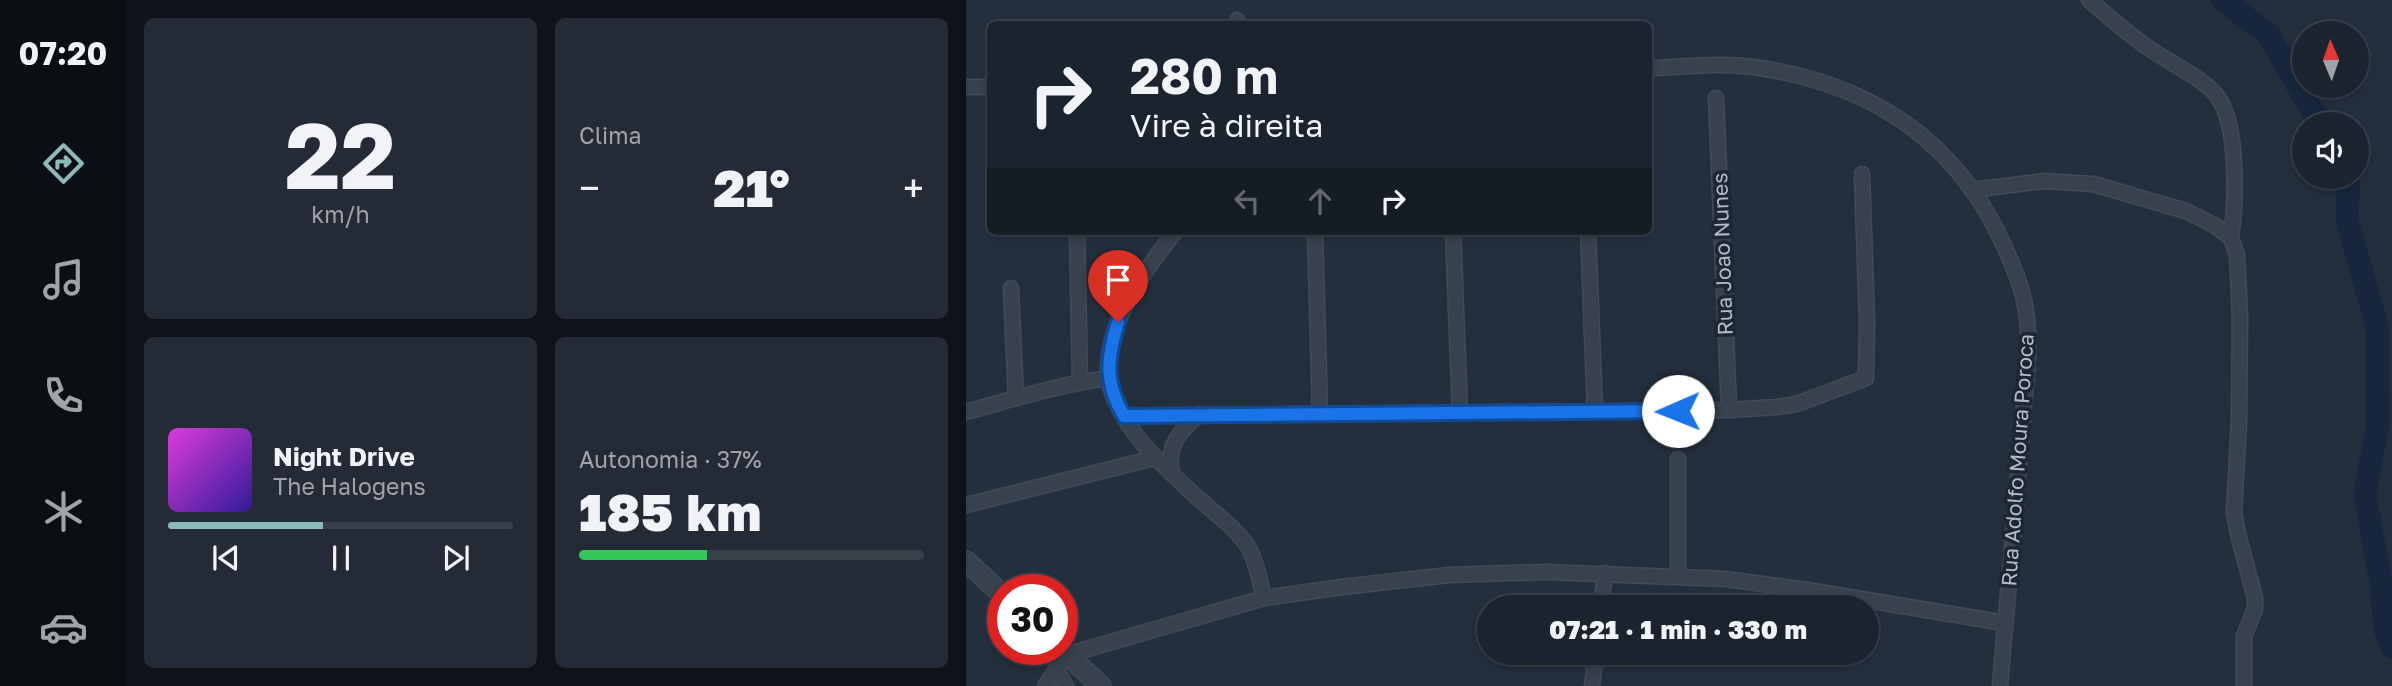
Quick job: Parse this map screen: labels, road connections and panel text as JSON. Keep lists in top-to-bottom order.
{
  "streets": {
    "street": ["Rua Joao Nunes", "Rua Adolfo Moura Poroca"]
  },
  "north": "top",
  "page": {
    "tabs": "07:20",
    "tile": [
      ["22", "km/h"],
      "Clima",
      ["Autonomia · 37%", "185 km"]
    ],
    "turn": ["280 m", "Vire à direita"],
    "heat": ["−", "21°", "+"],
    "song": ["Night Drive", "The Halogens"],
    "limit": "30",
    "trip": "07:21 · 1 min · 330 m"
  }
}
